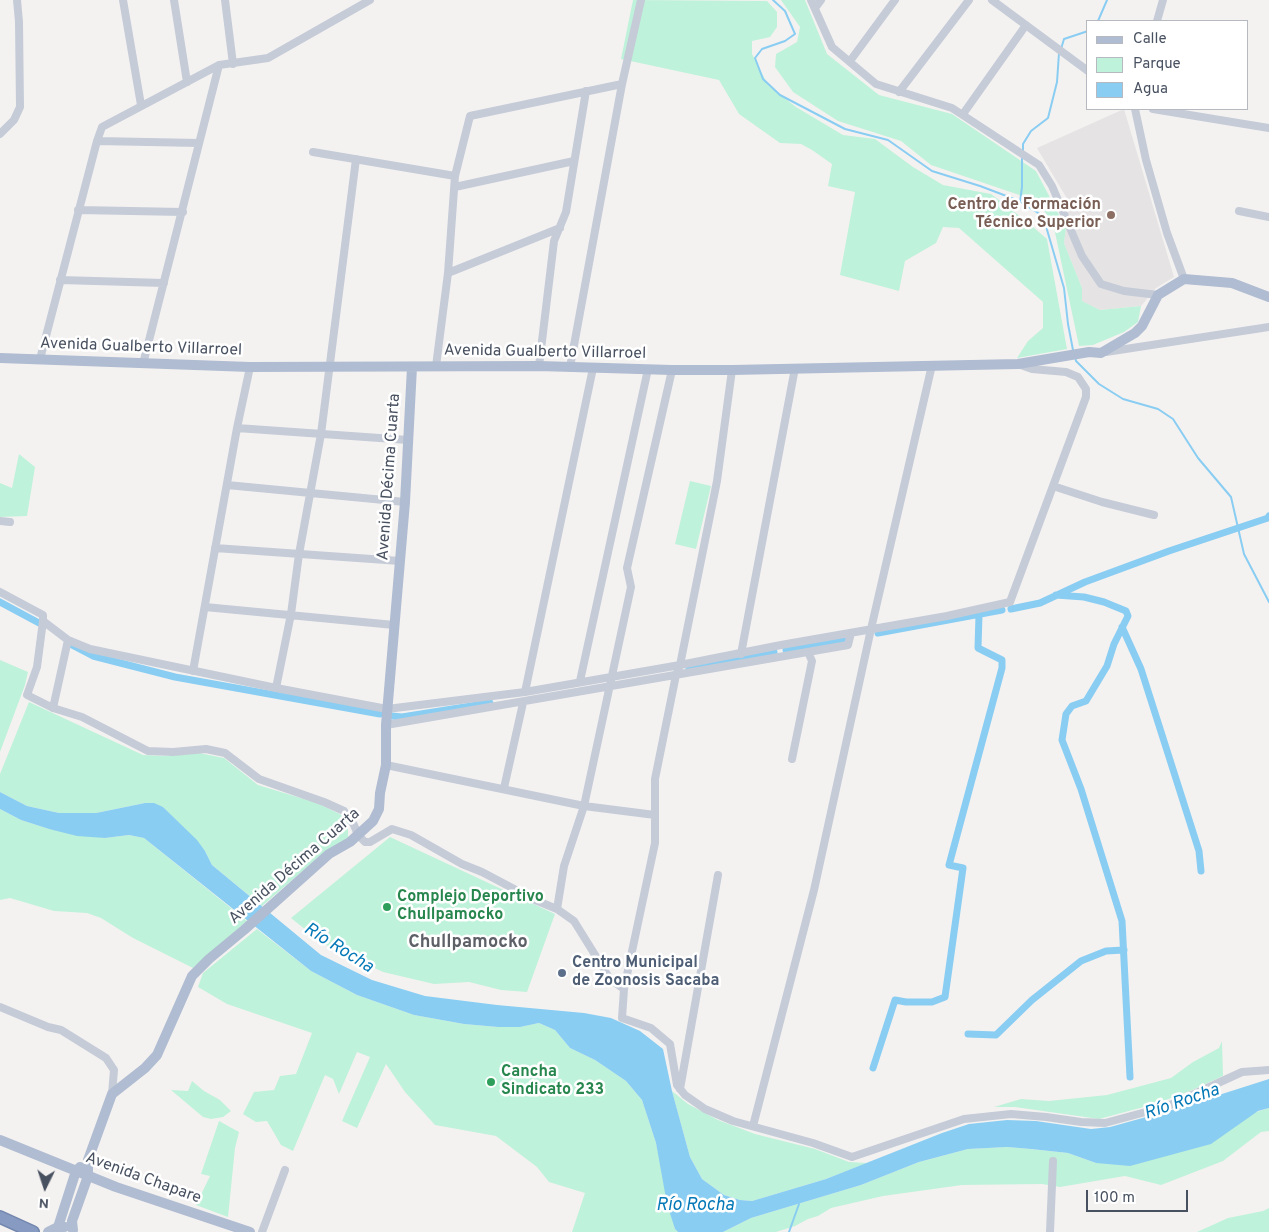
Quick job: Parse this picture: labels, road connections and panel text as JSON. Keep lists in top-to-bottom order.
{
  "streets": {
    "main road": ["Avenida Gualberto Villarroel", "Avenida Décima Cuarta", "Avenida Chapare"]
  },
  "crossings": [
    ["Avenida Gualberto Villarroel", "Avenida Décima Cuarta"]
  ],
  "districts": ["Chullpamocko"],
  "water": ["Río Rocha"],
  "places": [
    "Centro de Formación Técnico Superior",
    "Complejo Deportivo Chullpamocko",
    "Centro Municipal de Zoonosis Sacaba",
    "Cancha Sindicato 233"
  ],
  "legend": ["Calle", "Parque", "Agua"],
  "scale_bar": "100 m",
  "north": "bottom"
}
